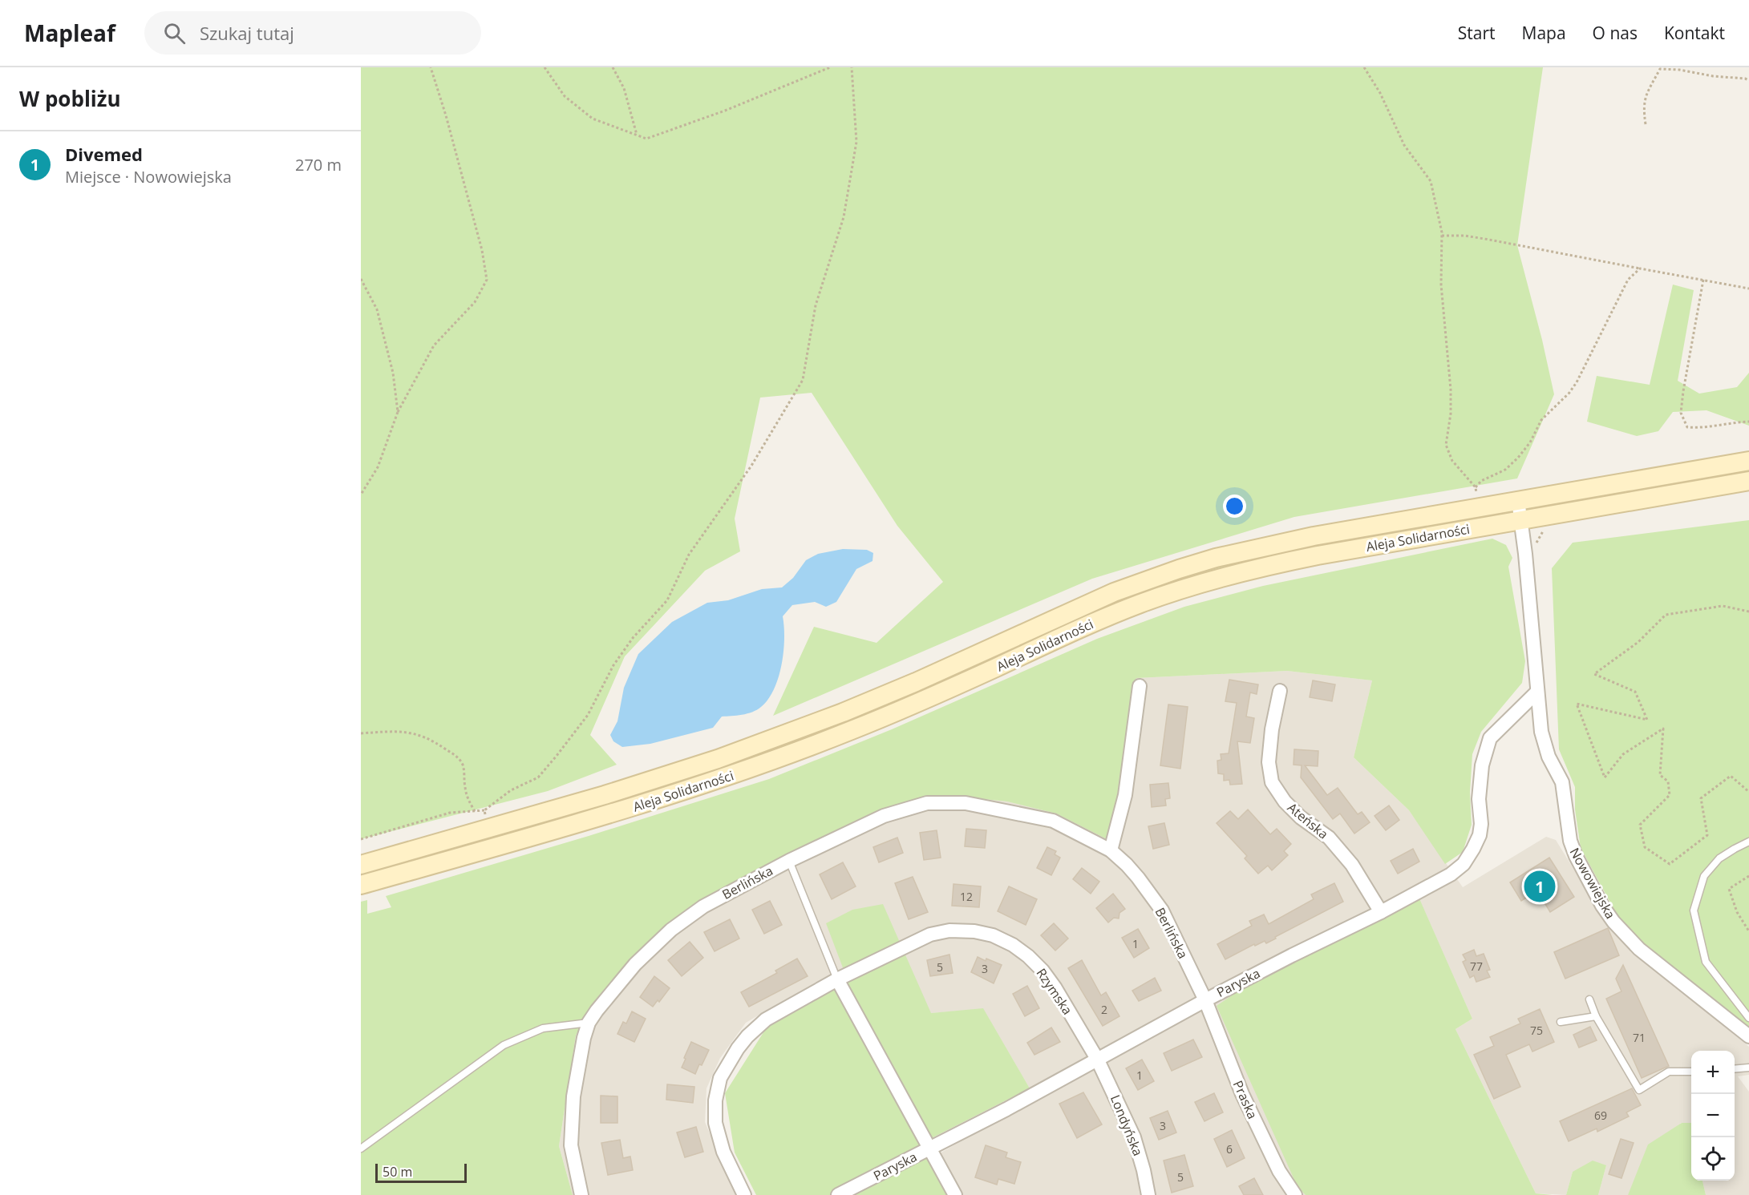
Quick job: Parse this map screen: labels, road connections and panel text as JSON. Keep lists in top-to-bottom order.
{
  "streets": {
    "main road": ["Aleja Solidarności"],
    "street": [
      "Ateńska",
      "Berlińska",
      "Nowowiejska",
      "Paryska",
      "Rzymska",
      "Praska",
      "Londyńska"
    ]
  },
  "crossings": [
    ["Aleja Solidarności", "Nowowiejska"],
    ["Ateńska", "Paryska"],
    ["Berlińska", "Paryska"],
    ["Berlińska", "Praska"],
    ["Nowowiejska", "Paryska"],
    ["Paryska", "Rzymska"],
    ["Paryska", "Praska"],
    ["Paryska", "Londyńska"],
    ["Rzymska", "Londyńska"]
  ],
  "house_numbers": [
    "12",
    "1",
    "77",
    "5",
    "3",
    "2",
    "75",
    "71",
    "1",
    "69",
    "3",
    "6",
    "5"
  ],
  "scale_bar": "50 m",
  "page": {
    "header": "Mapleaf",
    "search": "Szukaj tutaj",
    "nav": [
      "Start",
      "Mapa",
      "O nas",
      "Kontakt"
    ],
    "heading": "W pobliżu",
    "list": [
      {
        "mark": "1",
        "name": "Divemed",
        "note": "Miejsce · Nowowiejska",
        "value": "270 m"
      }
    ],
    "pins": "1",
    "map_buttons": ["+", "−"],
    "scale": "50 m"
  }
}
